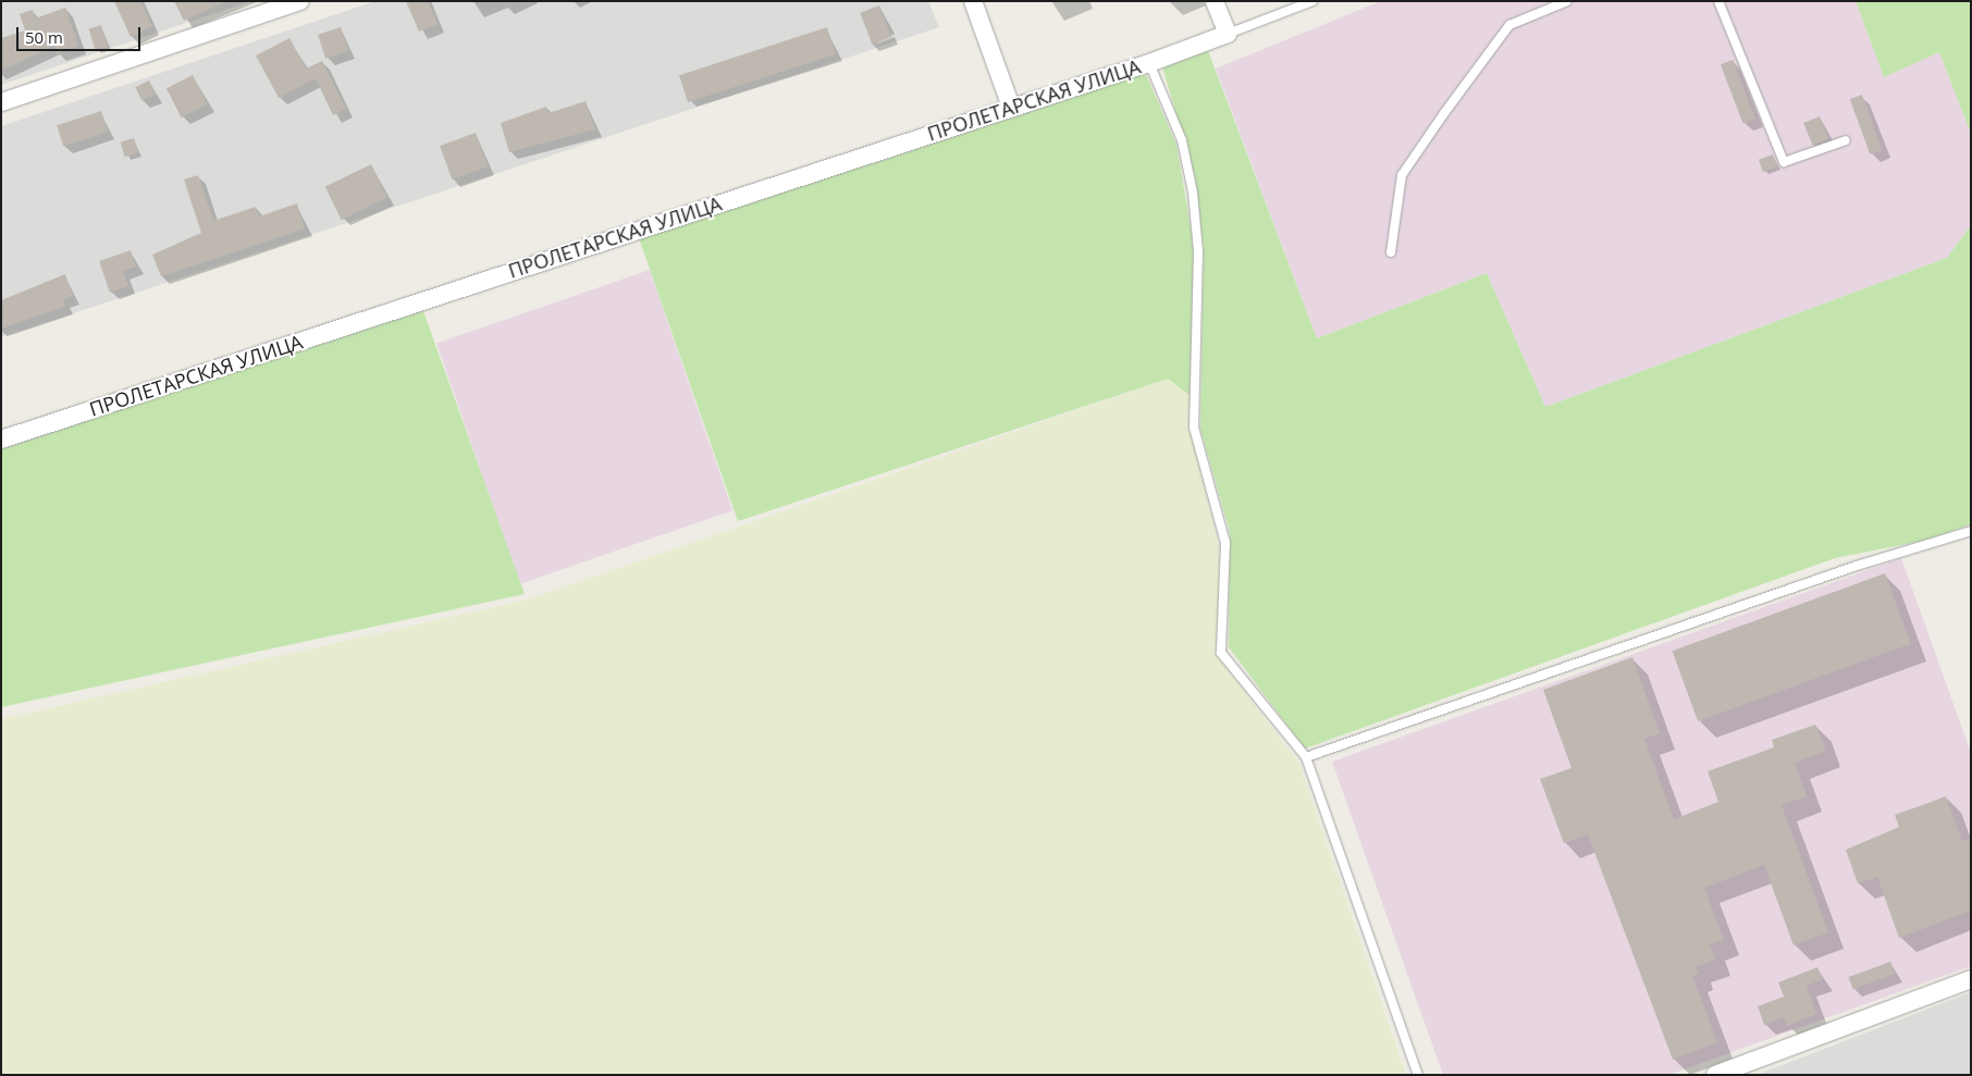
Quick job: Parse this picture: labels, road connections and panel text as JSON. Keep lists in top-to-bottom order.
{
  "streets": {
    "street": ["ПРОЛЕТАРСКАЯ УЛИЦА"]
  },
  "scale_bar": "50 m"
}
